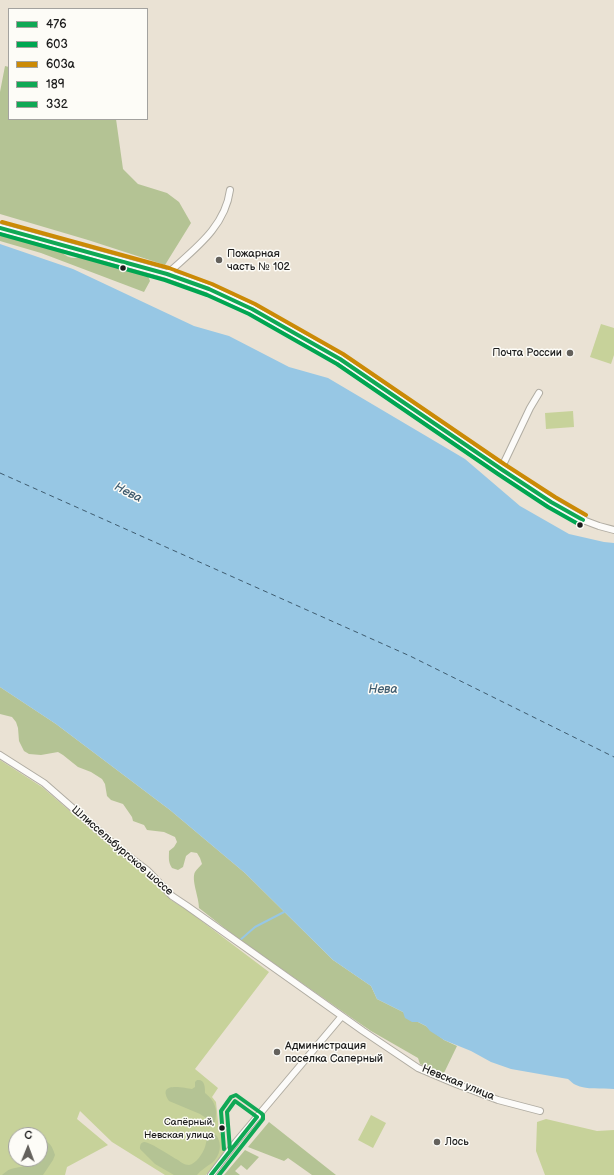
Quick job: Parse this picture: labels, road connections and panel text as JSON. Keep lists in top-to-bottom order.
{
  "streets": {
    "street": ["Шлиссельбургское шоссе", "Невская улица"]
  },
  "crossings": [
    ["Шлиссельбургское шоссе", "Невская улица"]
  ],
  "water": ["Нева"],
  "places": [
    "Пожарная часть № 102",
    "Почта России",
    "Администрация поселка Саперный",
    "Сапёрный, Невская улица",
    "Лось"
  ],
  "lines": [
    "transit line 603а",
    "transit line 476",
    "transit line 603",
    "transit line 332",
    "transit line 189"
  ],
  "legend": [
    "476",
    "603",
    "603а",
    "189",
    "332"
  ],
  "north": "top"
}
